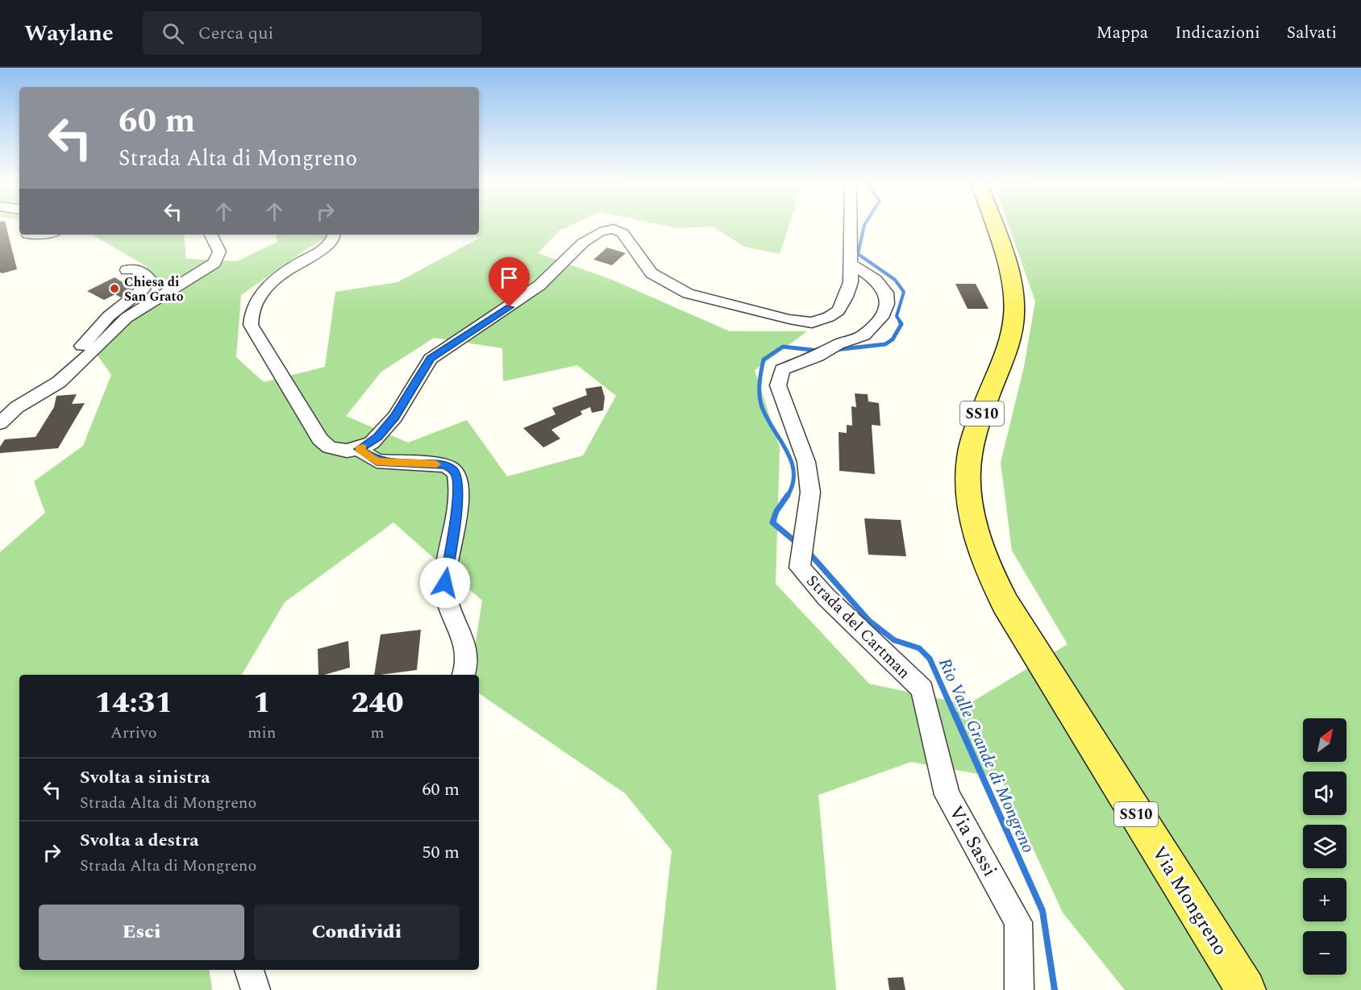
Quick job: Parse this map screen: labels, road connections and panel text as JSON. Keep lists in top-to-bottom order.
{
  "streets": {
    "main road": ["SS10", "Via Mongreno"],
    "street": ["Strada del Cartman", "Via Sassi"]
  },
  "crossings": [
    ["Strada del Cartman", "Via Sassi"]
  ],
  "water": ["Rio Valle Grande di Mongreno"],
  "places": ["Chiesa di San Grato"],
  "north": "top right",
  "page": {
    "header": "Waylane",
    "search": "Cerca qui",
    "nav": ["Mappa", "Indicazioni", "Salvati"],
    "turn": ["60 m", "Strada Alta di Mongreno"],
    "eta": [
      "14:31",
      "Arrivo",
      "1",
      "min",
      "240",
      "m"
    ],
    "map_buttons": ["+", "−"],
    "list": [
      {
        "name": "Svolta a sinistra",
        "note": "Strada Alta di Mongreno",
        "value": "60 m"
      },
      {
        "name": "Svolta a destra",
        "note": "Strada Alta di Mongreno",
        "value": "50 m"
      }
    ],
    "buttons": ["Esci", "Condividi"]
  }
}
